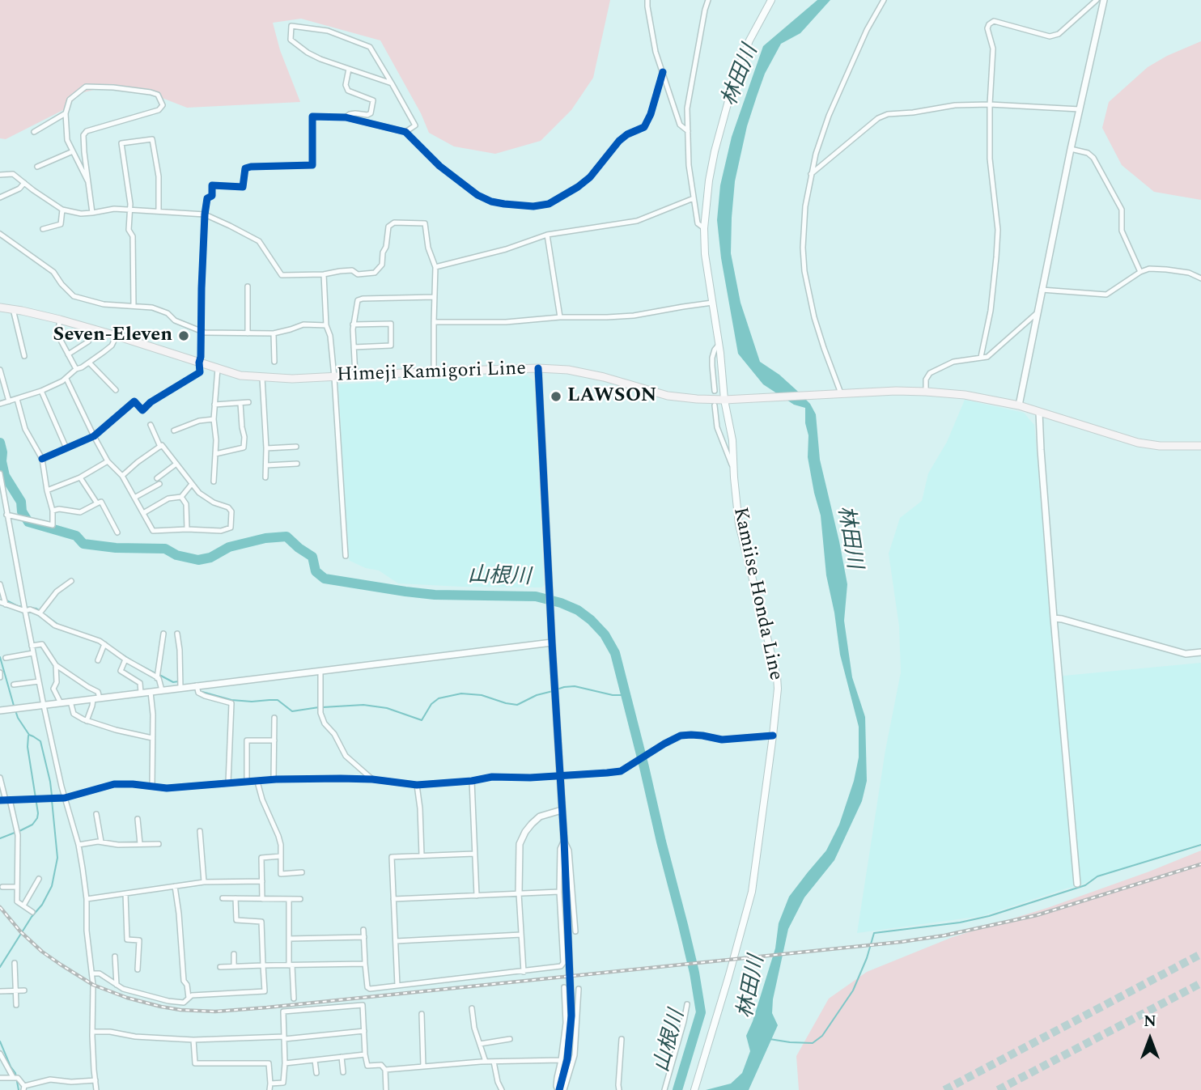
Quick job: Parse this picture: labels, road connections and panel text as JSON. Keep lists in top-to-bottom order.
{
  "streets": {
    "main road": ["Himeji Kamigori Line", "Kamiise Honda Line"]
  },
  "crossings": [
    ["Himeji Kamigori Line", "Kamiise Honda Line"]
  ],
  "water": ["林田川", "山根川"],
  "places": ["Seven-Eleven", "LAWSON"],
  "north": "top"
}
